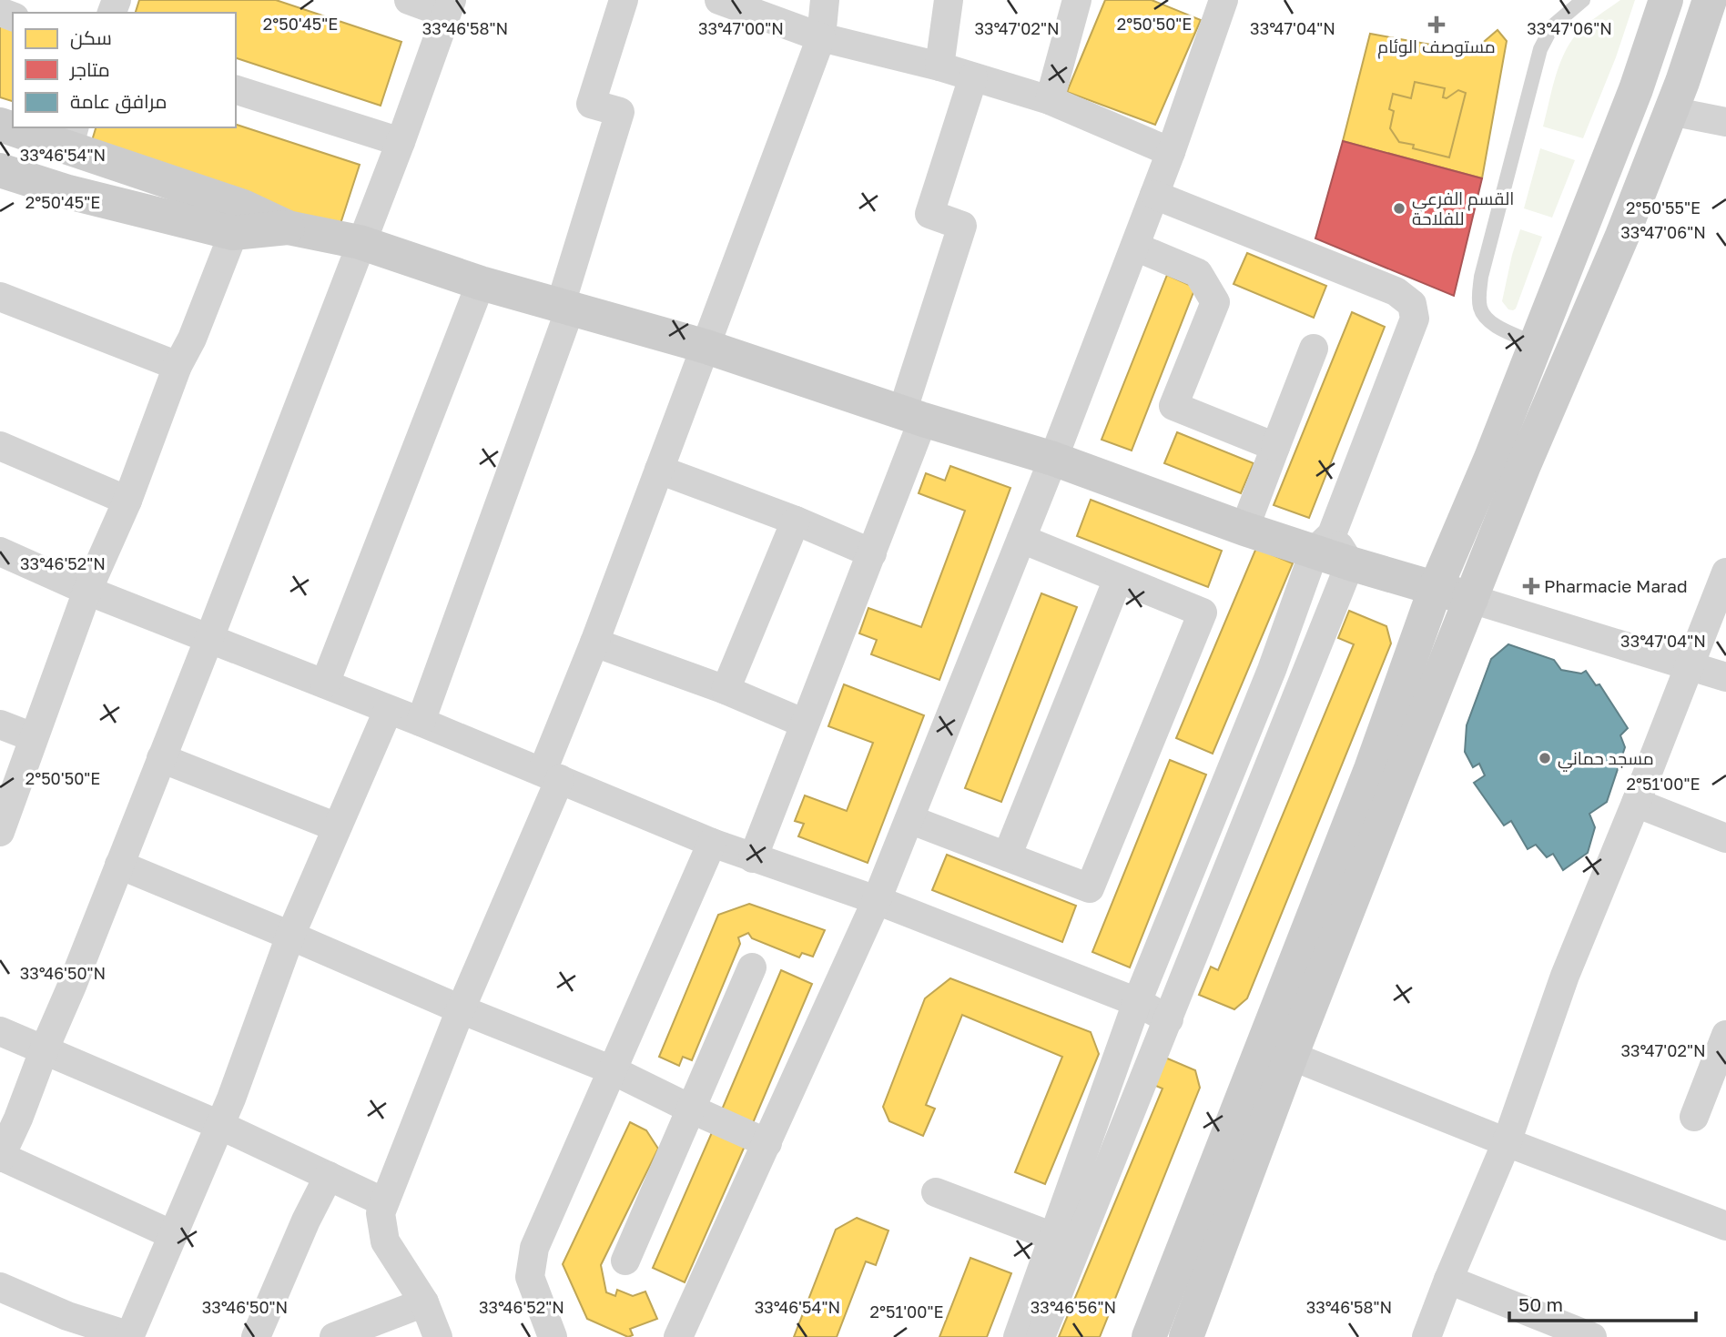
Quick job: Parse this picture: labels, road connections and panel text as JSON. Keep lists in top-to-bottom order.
{
  "places": {
    "health": ["مستوصف الوئام", "Pharmacie Marad"],
    "other": ["القسم الفرعي للفلاحة", "مسجد حماني"]
  },
  "legend": ["سكن", "متاجر", "مرافق عامة"],
  "scale_bar": "50 m",
  "coordinates": [
    "2°50'45\"E",
    "2°50'50\"E",
    "33°47'00\"N",
    "33°46'58\"N",
    "33°47'02\"N",
    "33°47'04\"N",
    "33°47'06\"N",
    "33°46'54\"N",
    "2°50'55\"E",
    "33°46'52\"N",
    "2°51'00\"E",
    "33°46'50\"N",
    "33°46'56\"N"
  ]
}
